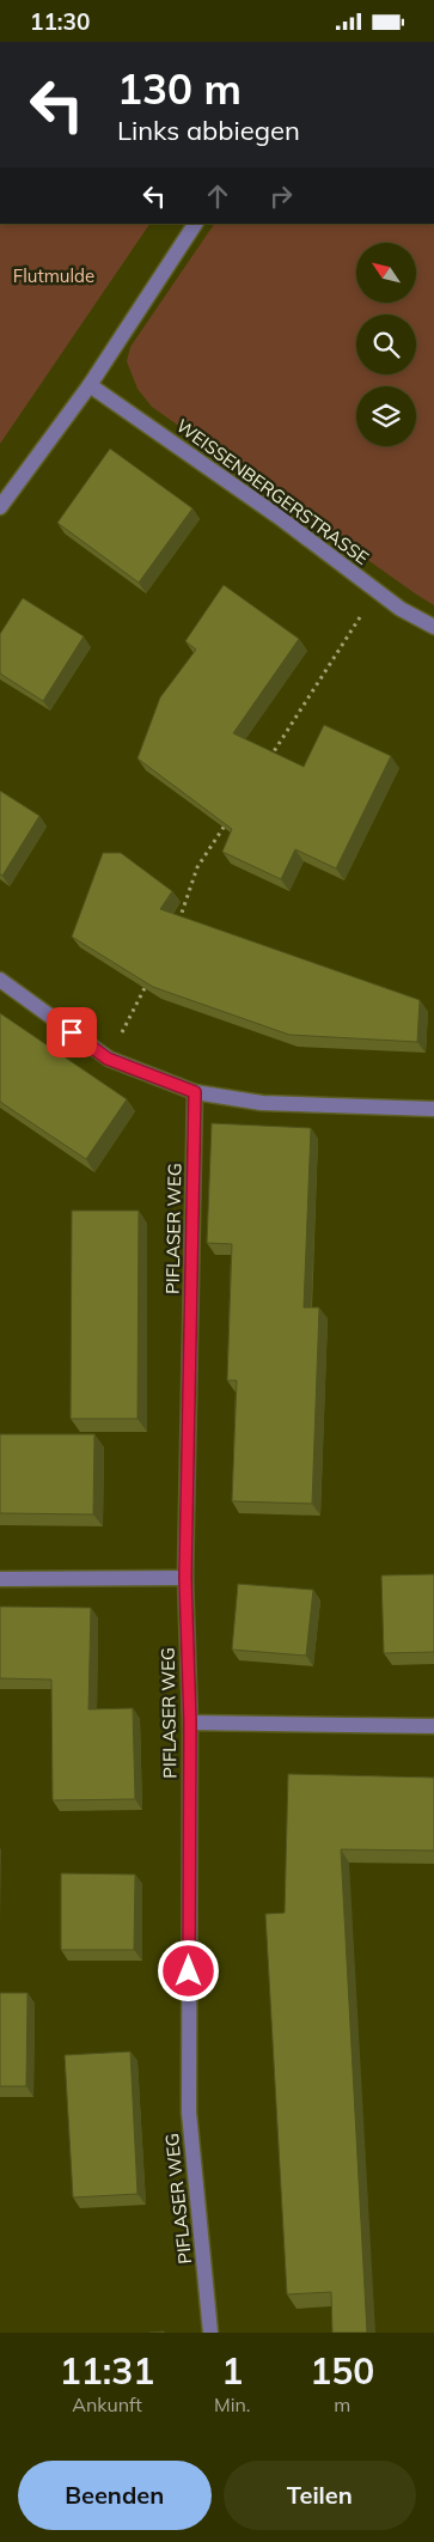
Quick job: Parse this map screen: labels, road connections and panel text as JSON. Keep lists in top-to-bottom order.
{
  "streets": {
    "street": ["WEISSENBERGERSTRASSE", "PIFLASER WEG"]
  },
  "parks": ["Flutmulde"],
  "north": "top left",
  "page": {
    "status": "11:30",
    "turn": ["130 m", "Links abbiegen"],
    "eta": [
      "11:31",
      "Ankunft",
      "1",
      "Min.",
      "150",
      "m"
    ],
    "buttons": ["Beenden", "Teilen"]
  }
}
